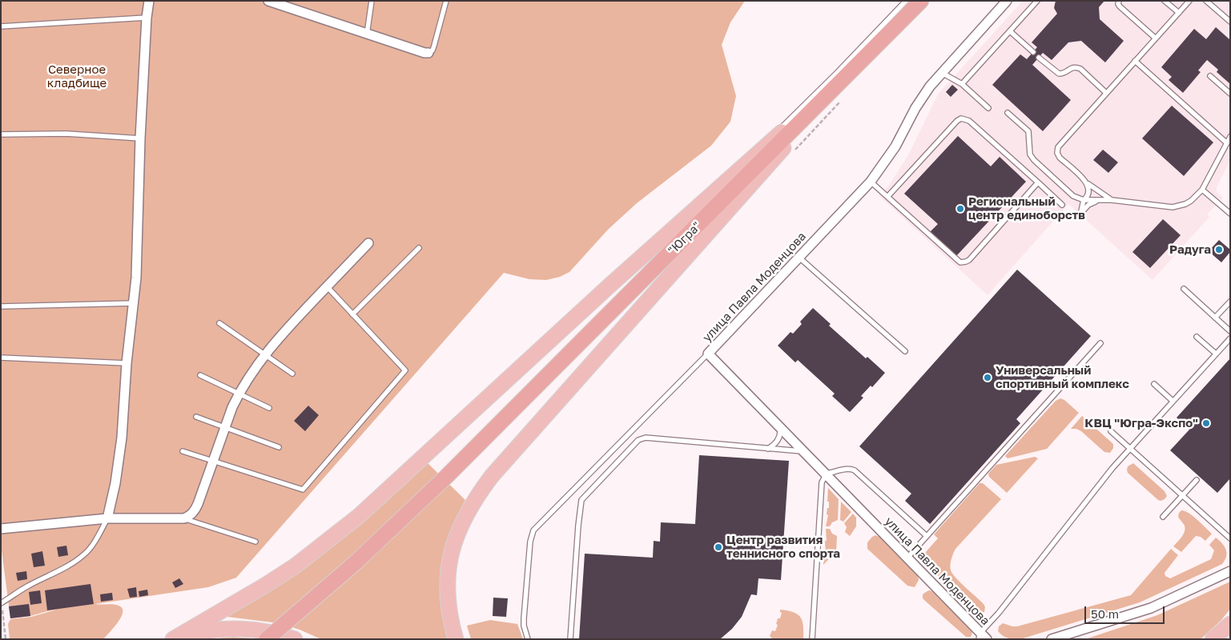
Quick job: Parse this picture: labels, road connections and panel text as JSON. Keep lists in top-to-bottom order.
{
  "streets": {
    "highway": ["\"Югра\""],
    "street": ["улица Павла Моденцова"]
  },
  "parks": ["Северное кладбище"],
  "places": [
    "Региональный центр единоборств",
    "Радуга",
    "Универсальный спортивный комплекс",
    "КВЦ \"Югра-Экспо\"",
    "Центр развития теннисного спорта"
  ],
  "scale_bar": "50 m"
}
